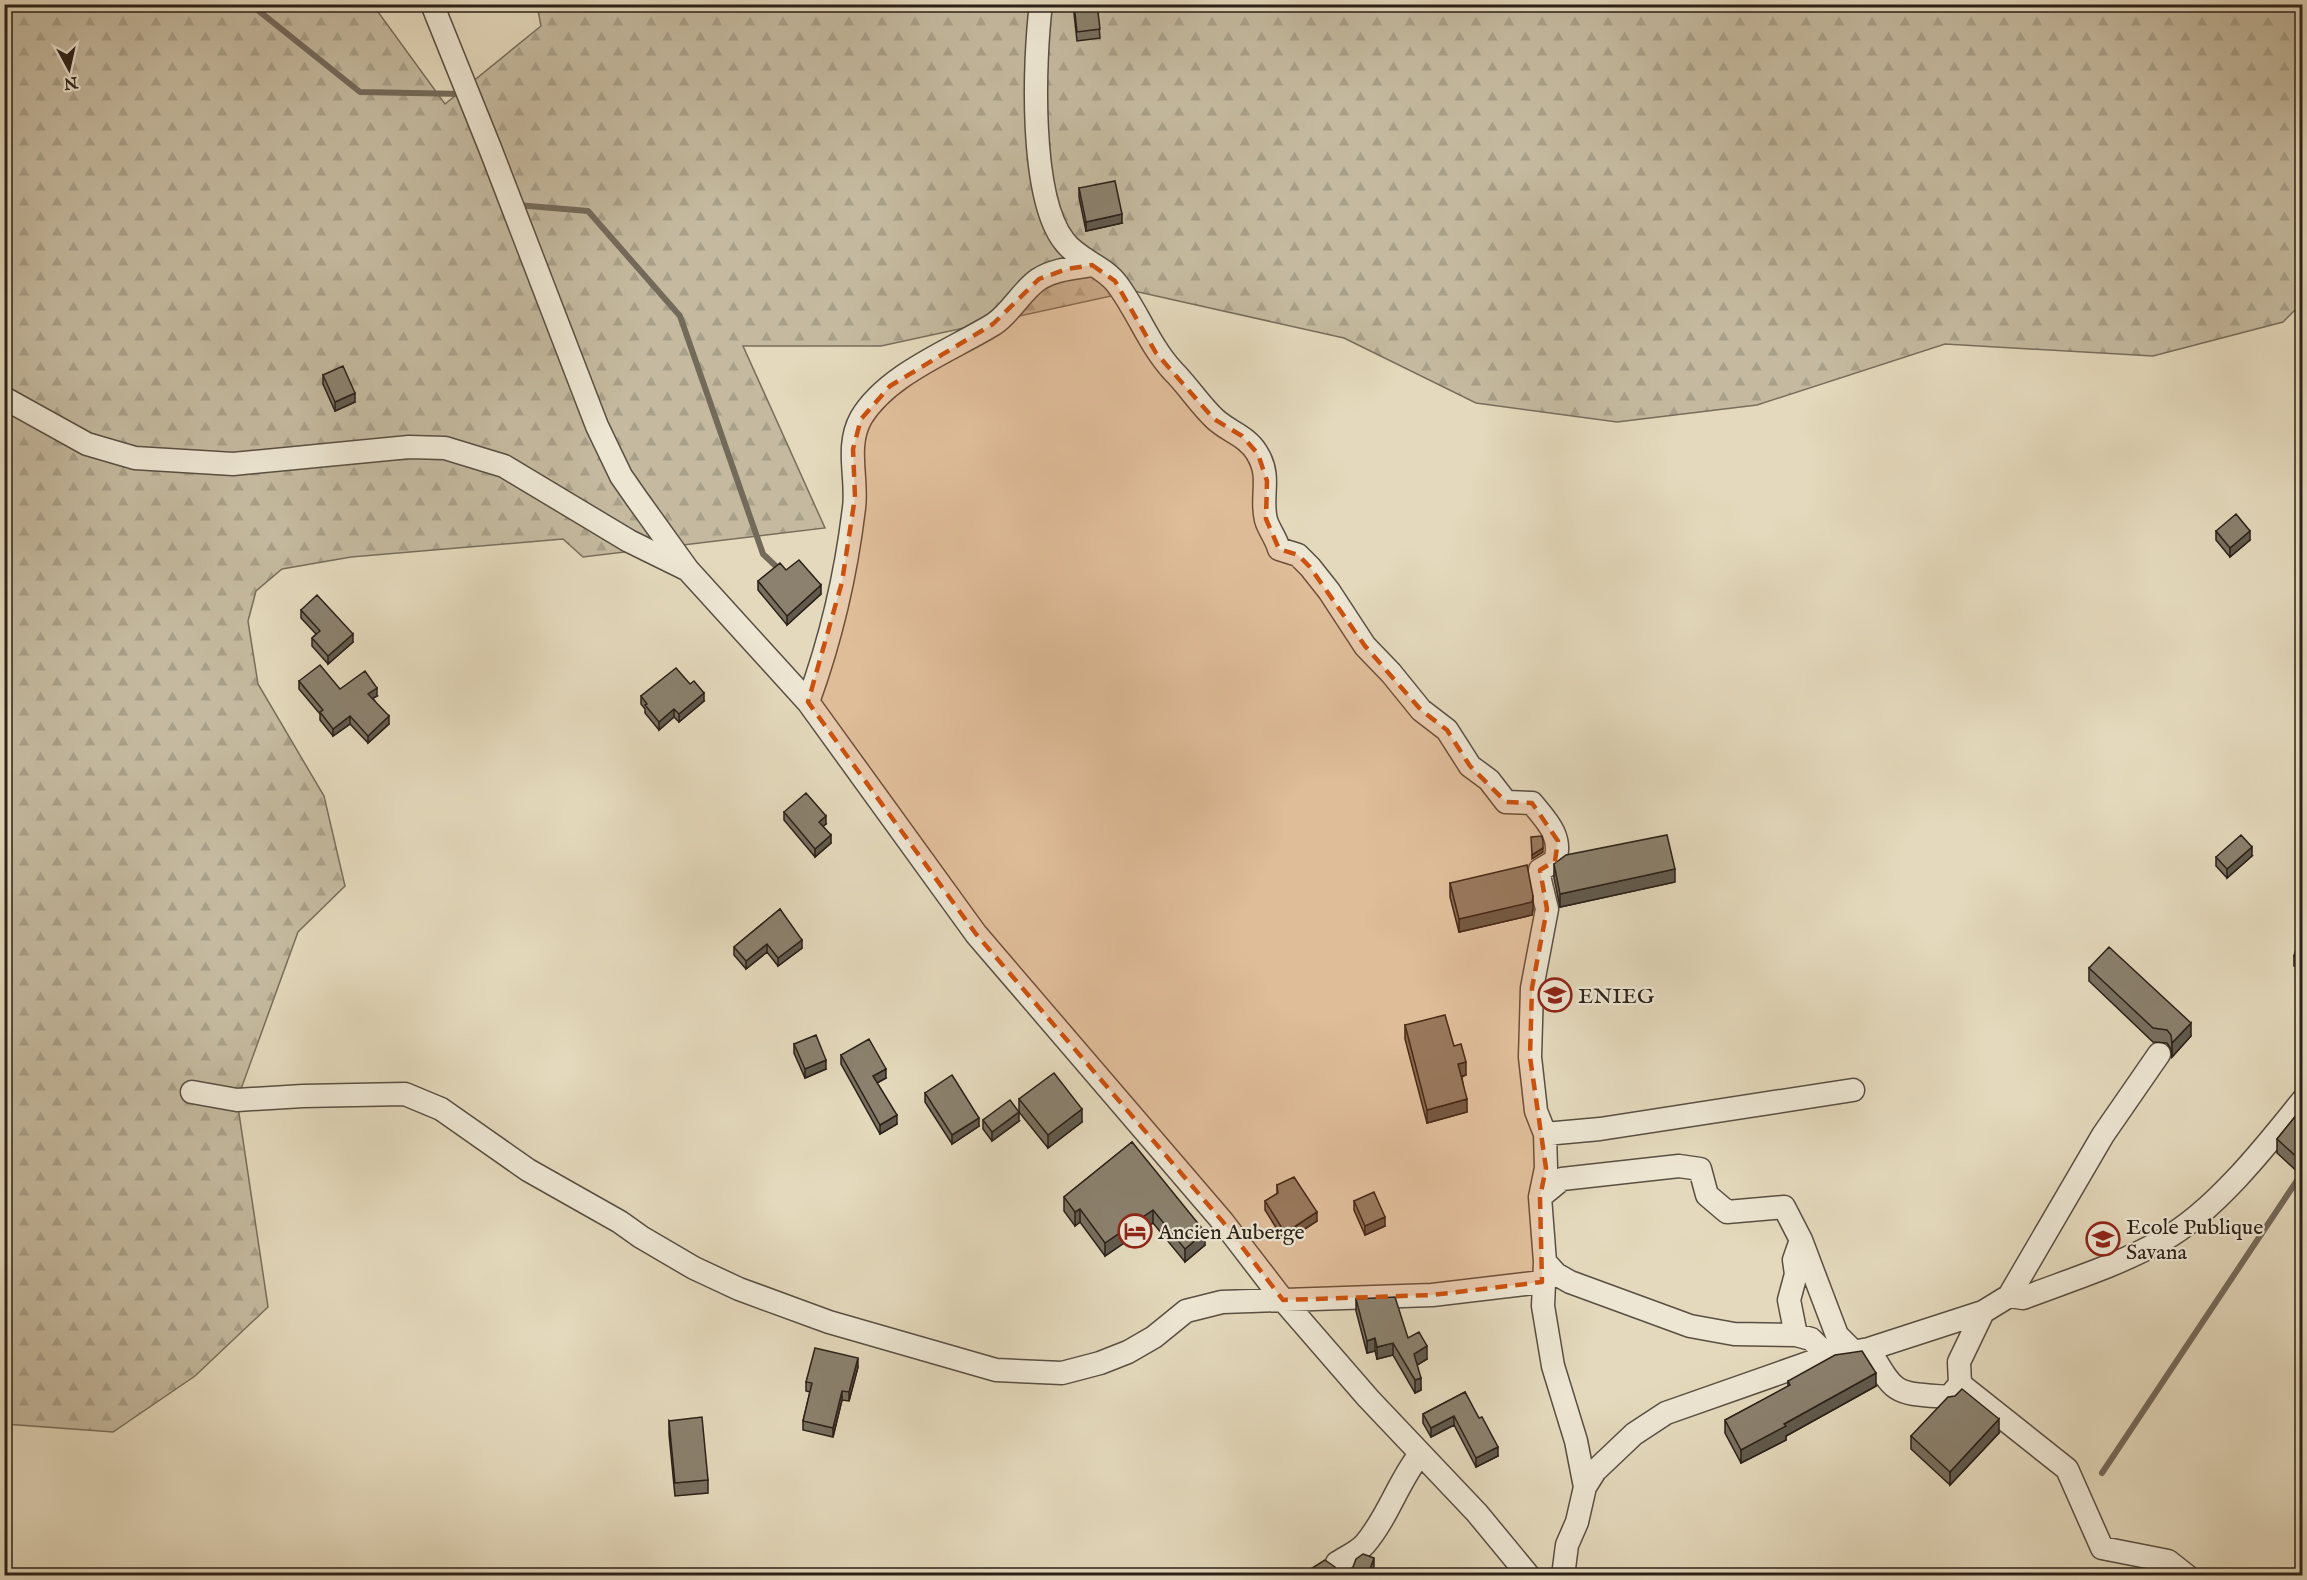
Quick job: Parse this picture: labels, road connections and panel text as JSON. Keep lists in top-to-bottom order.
{
  "places": {
    "school or university": ["ENIEG", "Ecole Publique Savana"],
    "hotel": ["Ancien Auberge"]
  },
  "north": "bottom"
}
